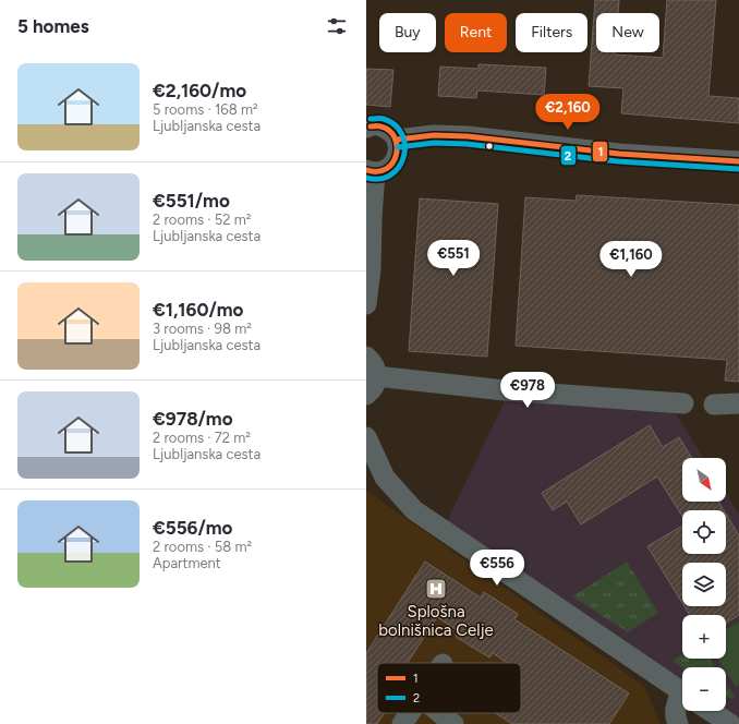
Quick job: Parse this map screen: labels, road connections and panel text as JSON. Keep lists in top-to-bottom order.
{
  "places": {
    "hospital": ["Splošna bolnišnica Celje"]
  },
  "lines": ["transit line 2", "transit line 1"],
  "legend": ["1", "2"],
  "north": "bottom right",
  "page": {
    "heading": "5 homes",
    "chip": [
      "Buy",
      "Rent",
      "Filters",
      "New"
    ],
    "list": [
      {
        "name": "€2,160/mo",
        "note": "5 rooms · 168 m² · Ljubljanska cesta"
      },
      {
        "name": "€551/mo",
        "note": "2 rooms · 52 m² · Ljubljanska cesta"
      },
      {
        "name": "€1,160/mo",
        "note": "3 rooms · 98 m² · Ljubljanska cesta"
      },
      {
        "name": "€978/mo",
        "note": "2 rooms · 72 m² · Ljubljanska cesta"
      },
      {
        "name": "€556/mo",
        "note": "2 rooms · 58 m² · Apartment"
      }
    ],
    "price": [
      "€2,160",
      "€551",
      "€1,160",
      "€978",
      "€556"
    ],
    "map_buttons": ["+", "−"]
  }
}
